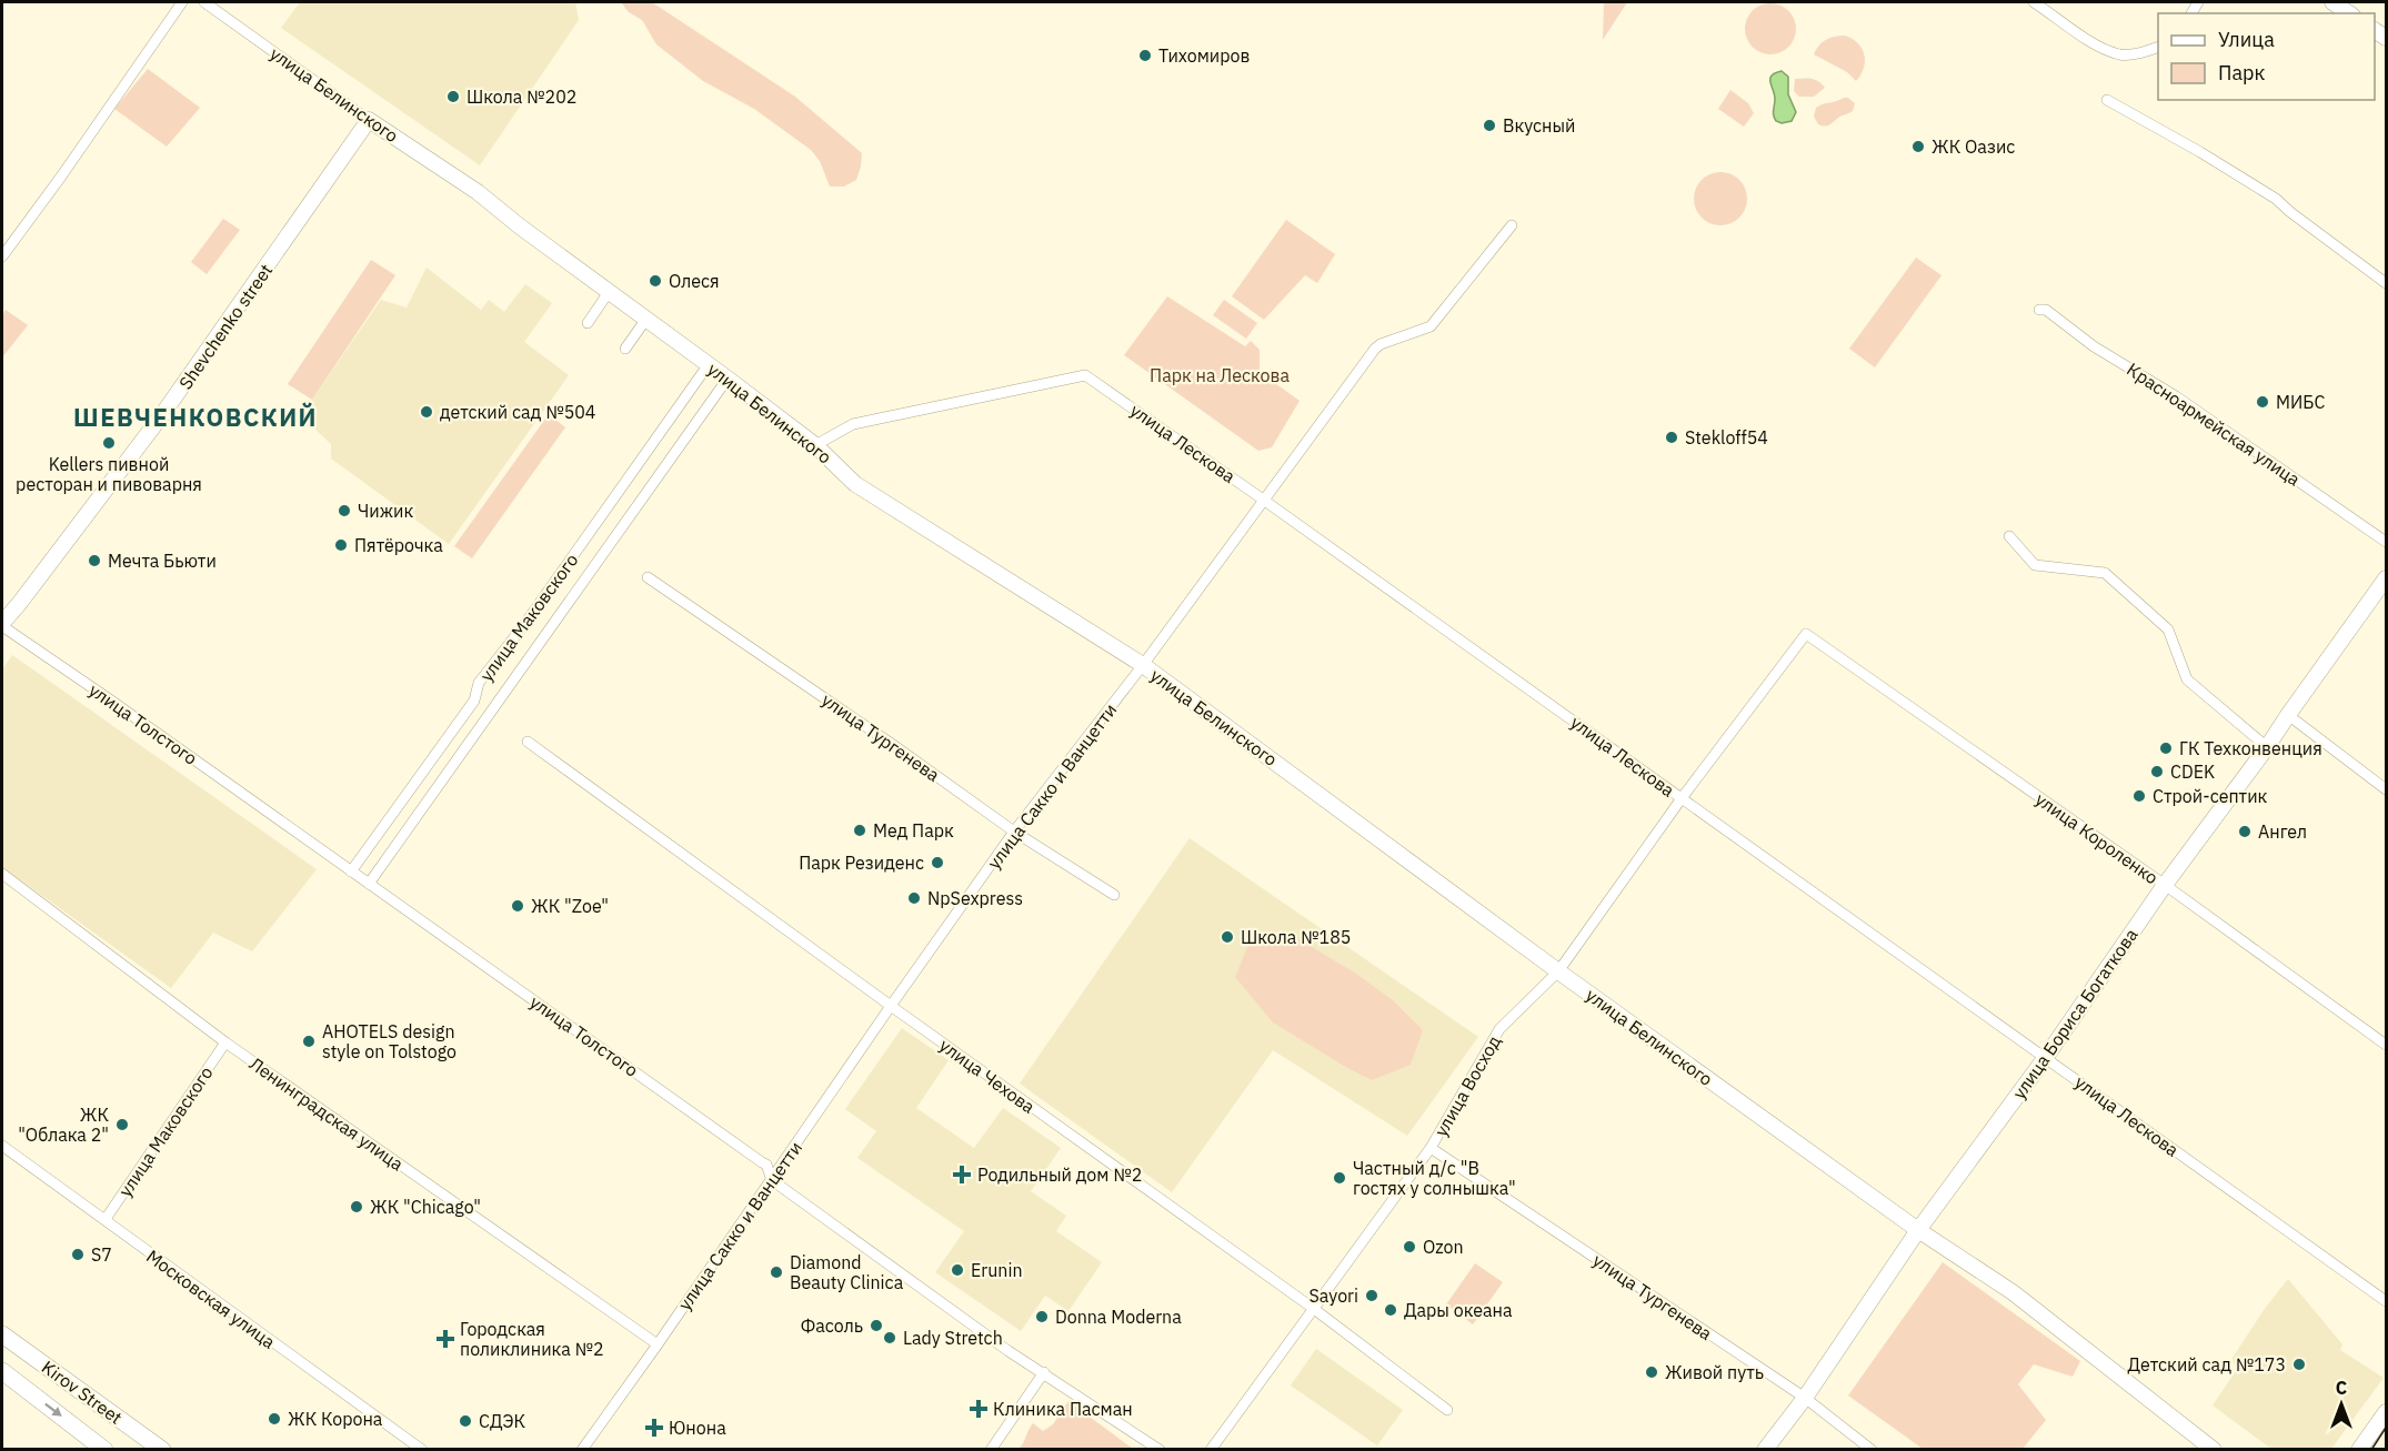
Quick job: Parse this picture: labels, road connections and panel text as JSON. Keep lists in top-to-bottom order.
{
  "streets": {
    "main road": ["Kirov Street"],
    "street": [
      "улица Белинского",
      "Shevchenko street",
      "Красноармейская улица",
      "улица Лескова",
      "улица Маковского",
      "улица Толстого",
      "улица Тургенева",
      "улица Сакко и Ванцетти",
      "улица Короленко",
      "улица Бориса Богаткова",
      "улица Чехова",
      "улица Восход",
      "Ленинградская улица",
      "Московская улица"
    ]
  },
  "crossings": [
    ["улица Белинского", "Shevchenko street"],
    ["улица Белинского", "улица Лескова"],
    ["улица Белинского", "улица Маковского"],
    ["улица Белинского", "улица Сакко и Ванцетти"],
    ["улица Белинского", "улица Бориса Богаткова"],
    ["улица Белинского", "улица Восход"],
    ["Shevchenko street", "улица Толстого"],
    ["улица Лескова", "улица Сакко и Ванцетти"],
    ["улица Лескова", "улица Бориса Богаткова"],
    ["улица Лескова", "улица Восход"],
    ["улица Маковского", "улица Толстого"],
    ["улица Маковского", "Ленинградская улица"],
    ["улица Маковского", "Московская улица"],
    ["улица Толстого", "улица Сакко и Ванцетти"],
    ["улица Тургенева", "улица Сакко и Ванцетти"],
    ["улица Тургенева", "улица Бориса Богаткова"],
    ["улица Тургенева", "улица Восход"],
    ["улица Сакко и Ванцетти", "улица Чехова"],
    ["улица Сакко и Ванцетти", "Ленинградская улица"],
    ["улица Короленко", "улица Бориса Богаткова"],
    ["улица Короленко", "улица Восход"],
    ["улица Чехова", "улица Восход"]
  ],
  "districts": ["ШЕВЧЕНКОВСКИЙ"],
  "parks": ["Парк на Лескова"],
  "places": {
    "other": [
      "Тихомиров",
      "Школа №202",
      "Вкусный",
      "ЖК Оазис",
      "Олеся",
      "МИБС",
      "детский сад №504",
      "Stekloff54",
      "Kellers пивной ресторан и пивоварня",
      "Чижик",
      "Пятёрочка",
      "Мечта Бьюти",
      "ГК Техконвенция",
      "CDEK",
      "Строй-септик",
      "Мед Парк",
      "Ангел",
      "Парк Резиденс",
      "NpSexpress",
      "ЖК \"Zoe\"",
      "Школа №185",
      "AHOTELS design style on Tolstogo",
      "ЖК \"Облака 2\"",
      "Частный д/c \"В гостях у солнышка\"",
      "ЖК \"Chicago\"",
      "Ozon",
      "S7",
      "Erunin",
      "Diamond Beauty Clinica",
      "Sayori",
      "Дары океана",
      "Donna Moderna",
      "Фасоль",
      "Lady Stretch",
      "Детский сад №173",
      "Живой путь",
      "ЖК Корона",
      "СДЭК"
    ],
    "health": [
      "Родильный дом №2",
      "Городская поликлиника №2",
      "Клиника Пасман",
      "Юнона"
    ]
  },
  "legend": ["Улица", "Парк"],
  "north": "top"
}
